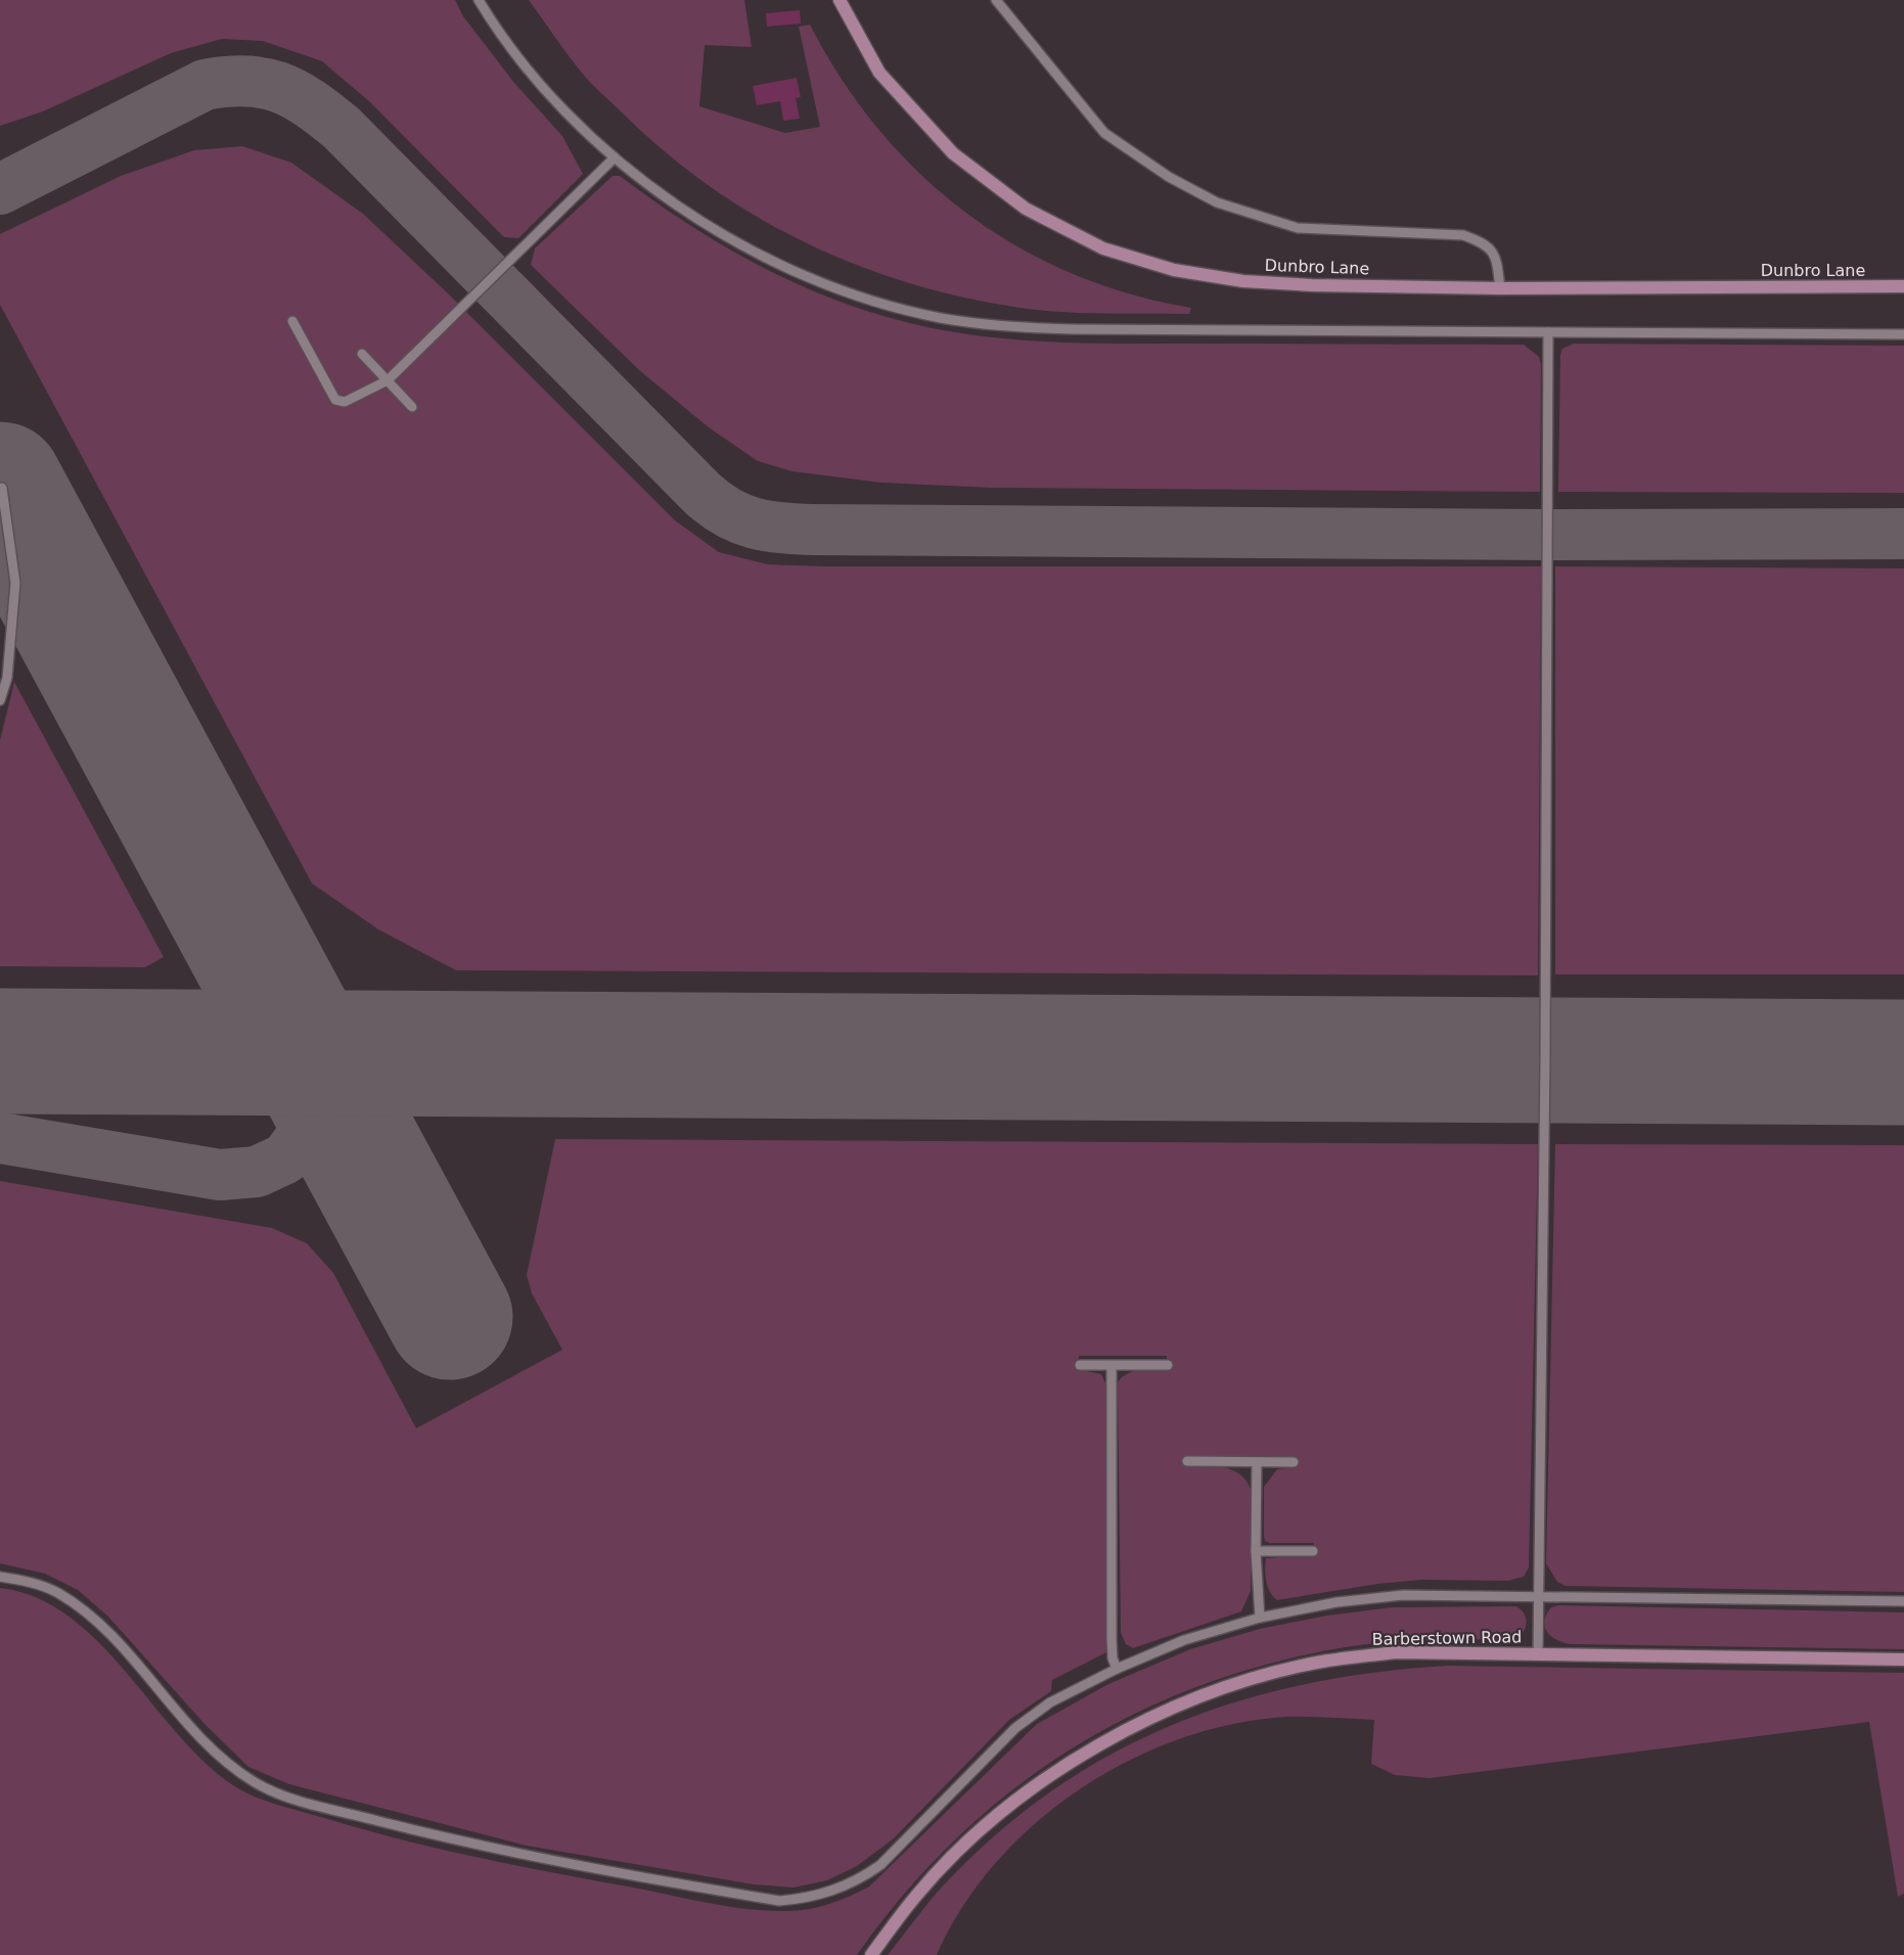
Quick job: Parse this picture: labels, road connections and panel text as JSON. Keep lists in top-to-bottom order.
{
  "streets": {
    "main road": ["Dunbro Lane", "Barberstown Road"]
  }
}
